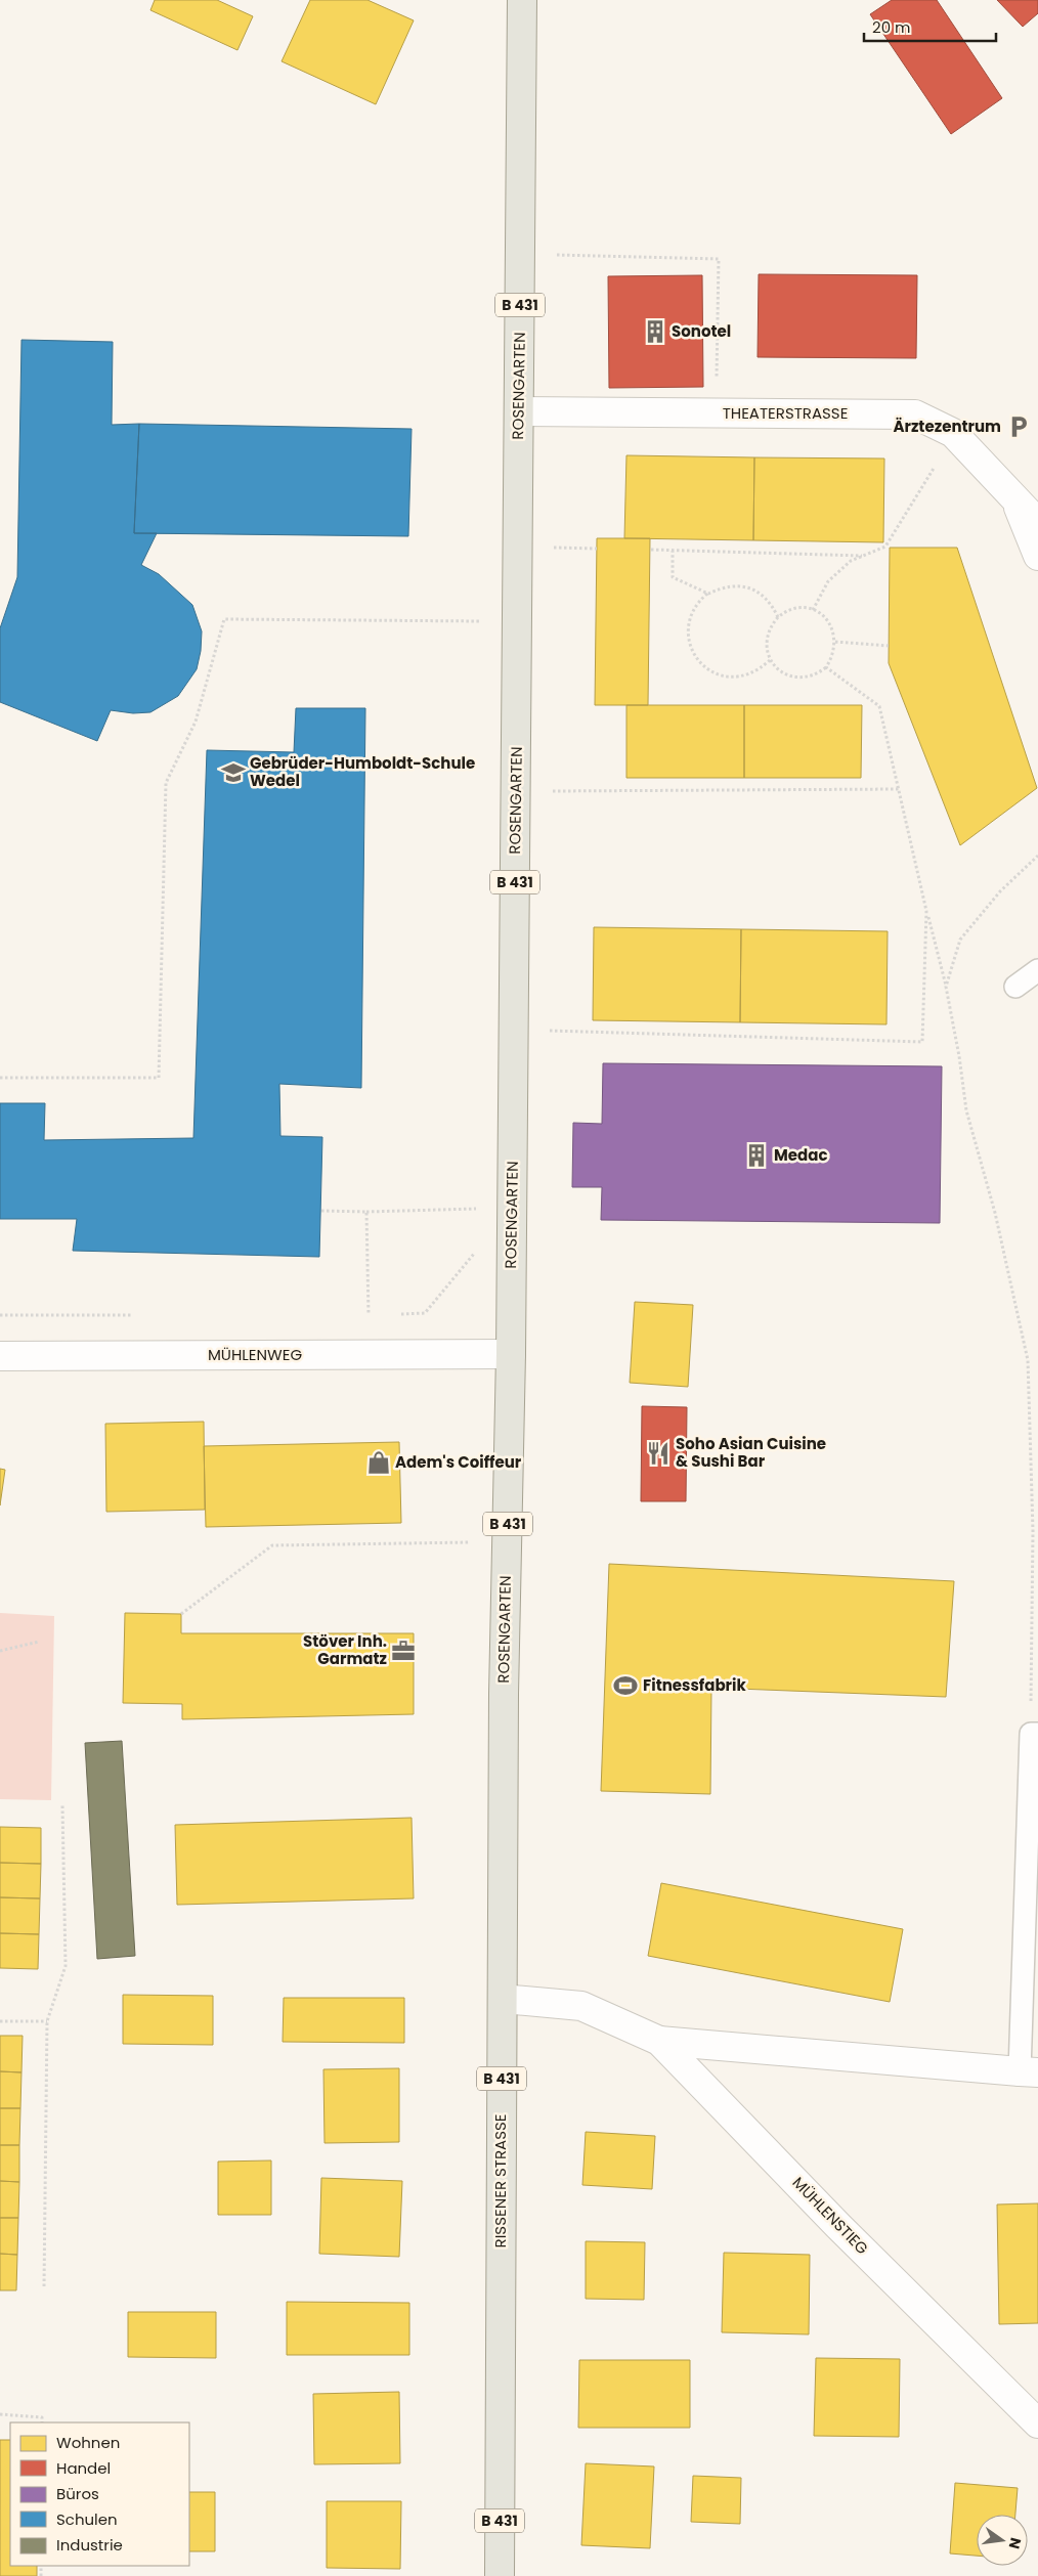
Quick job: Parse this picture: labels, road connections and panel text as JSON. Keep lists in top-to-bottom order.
{
  "streets": {
    "main road": ["B 431", "ROSENGARTEN", "RISSENER STRASSE"],
    "street": ["THEATERSTRASSE", "MÜHLENWEG", "MÜHLENSTIEG"]
  },
  "crossings": [
    ["ROSENGARTEN", "THEATERSTRASSE"],
    ["ROSENGARTEN", "MÜHLENWEG"],
    ["ROSENGARTEN", "RISSENER STRASSE"],
    ["RISSENER STRASSE", "MÜHLENSTIEG"]
  ],
  "places": {
    "building": ["Sonotel", "Medac"],
    "parking": ["Ärztezentrum"],
    "school or university": ["Gebrüder-Humboldt-Schule Wedel"],
    "restaurant": ["Soho Asian Cuisine & Sushi Bar"],
    "shop": ["Adem's Coiffeur"],
    "office": ["Stöver Inh. Garmatz"],
    "sports": ["Fitnessfabrik"]
  },
  "legend": [
    "Wohnen",
    "Handel",
    "Büros",
    "Schulen",
    "Industrie"
  ],
  "scale_bar": "20 m",
  "north": "right"
}
